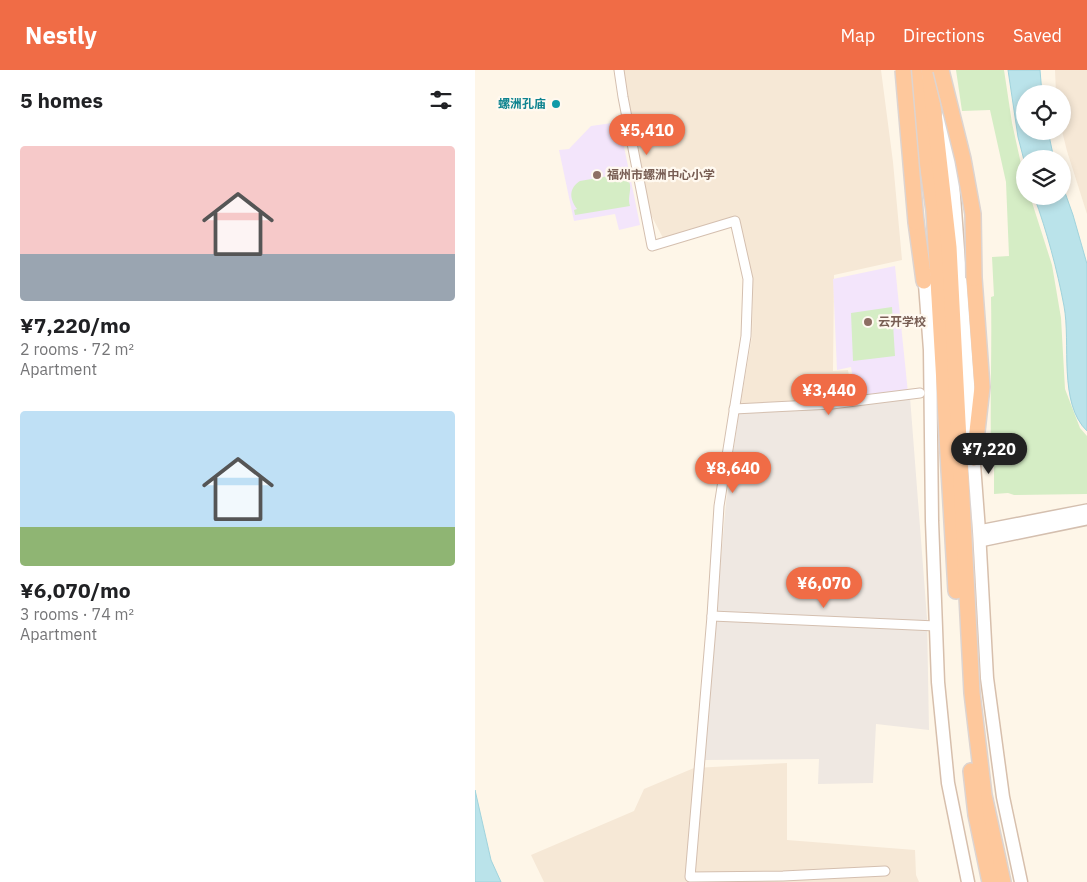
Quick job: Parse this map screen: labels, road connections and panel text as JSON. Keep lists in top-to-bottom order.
{
  "places": ["螺洲孔庙", "福州市螺洲中心小学", "云开学校"],
  "page": {
    "header": "Nestly",
    "nav": ["Map", "Directions", "Saved"],
    "heading": "5 homes",
    "price": [
      "¥5,410",
      "¥3,440",
      "¥7,220",
      "¥8,640",
      "¥6,070"
    ],
    "list": [
      {
        "name": "¥7,220/mo",
        "note": "2 rooms · 72 m² · Apartment"
      },
      {
        "name": "¥6,070/mo",
        "note": "3 rooms · 74 m² · Apartment"
      }
    ]
  }
}
